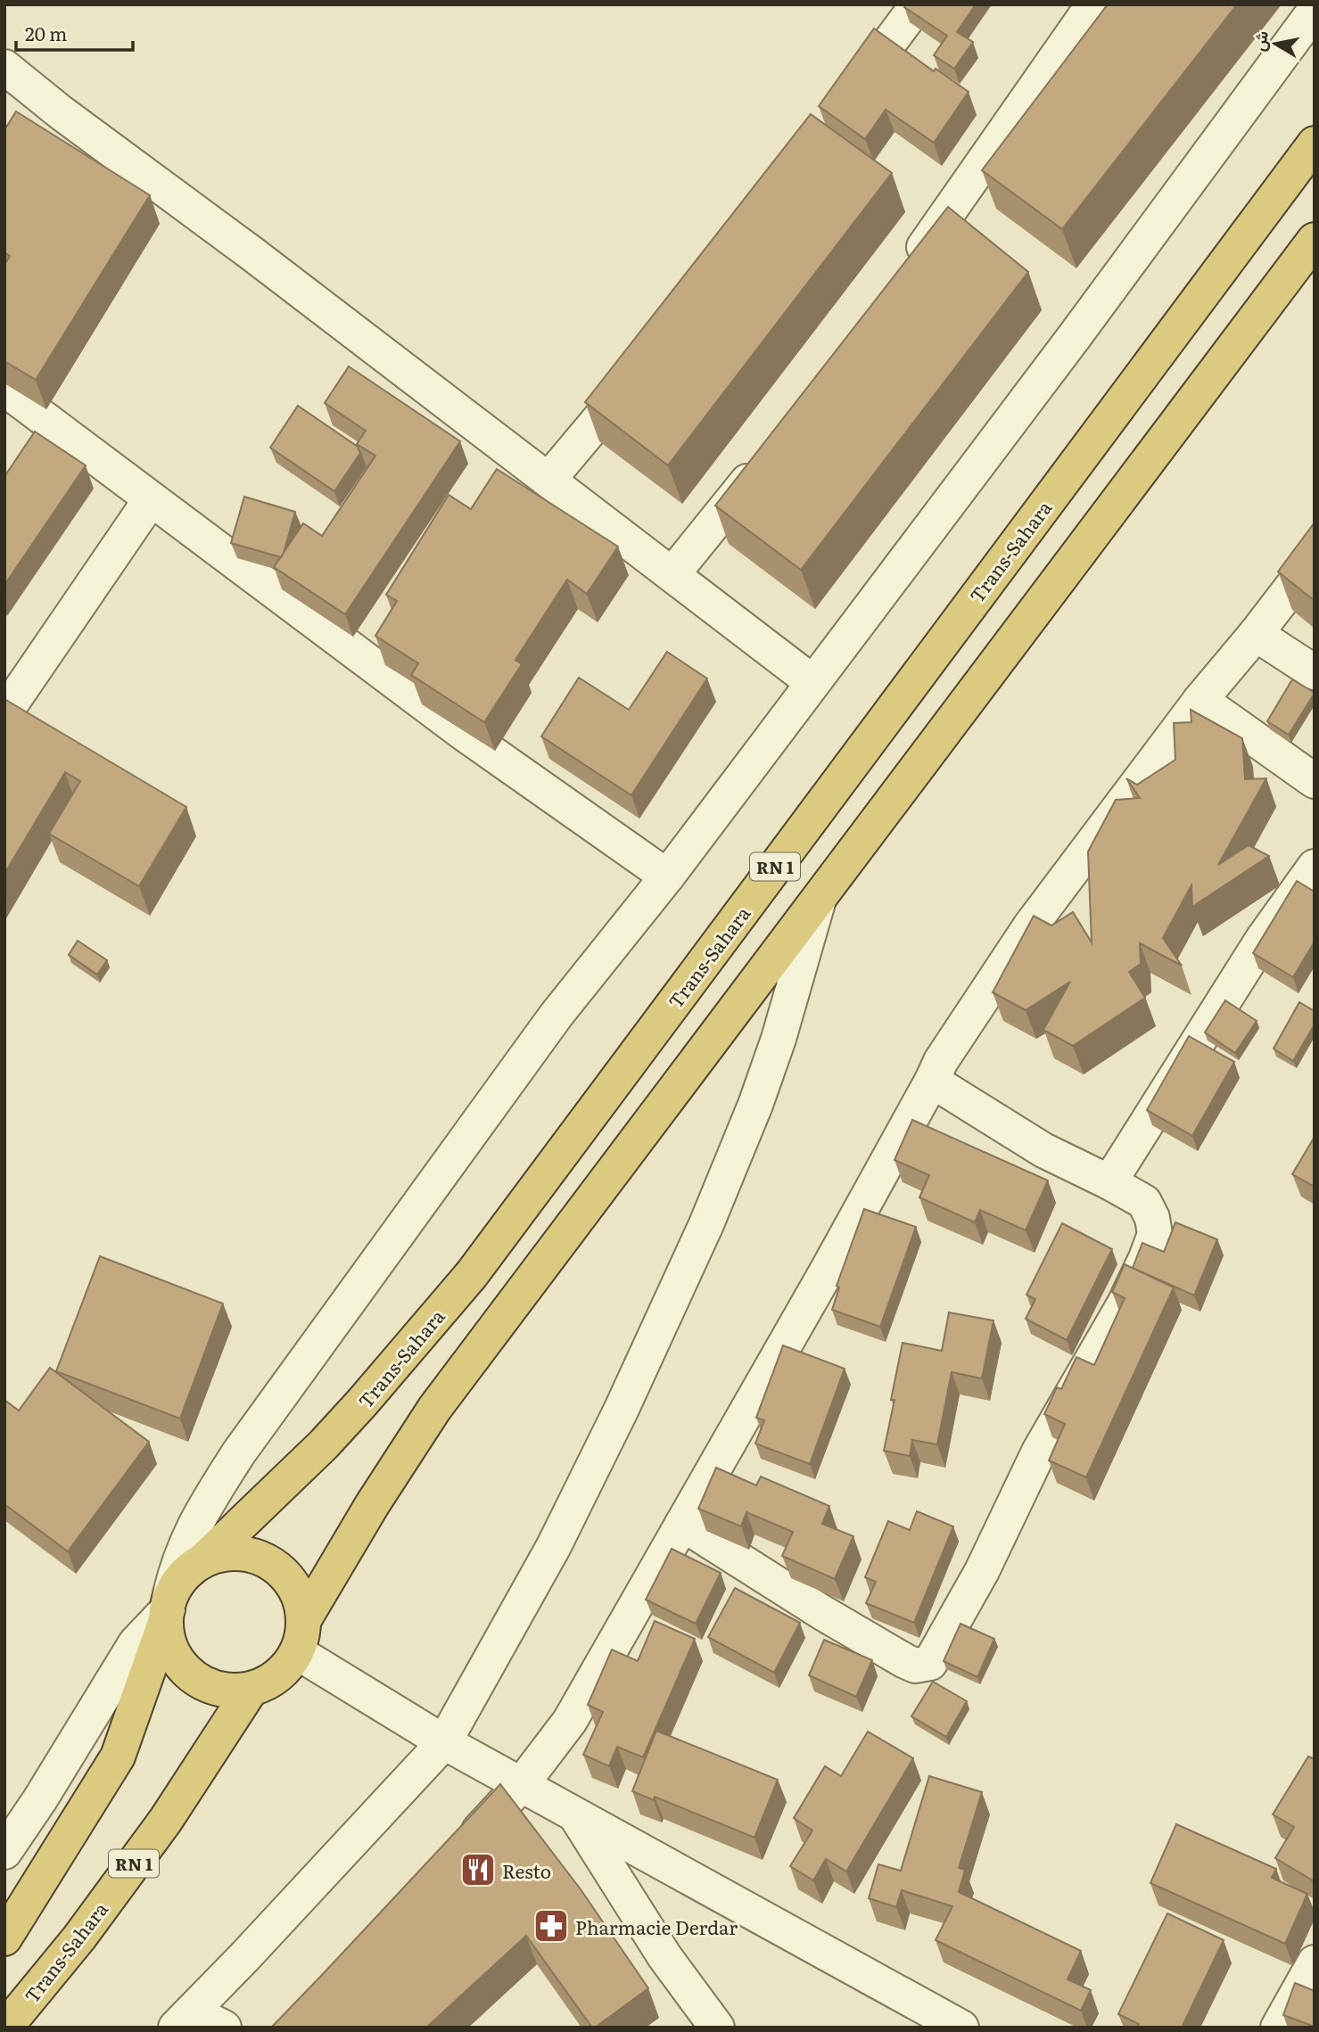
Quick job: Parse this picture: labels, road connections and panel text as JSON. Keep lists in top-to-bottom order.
{
  "streets": {
    "highway": ["Trans-Sahara", "RN 1"]
  },
  "crossings": [
    ["Trans-Sahara", "RN 1"]
  ],
  "places": {
    "restaurant": ["Resto"],
    "pharmacy": ["Pharmacie Derdar"]
  },
  "scale_bar": "20 m",
  "north": "left"
}
